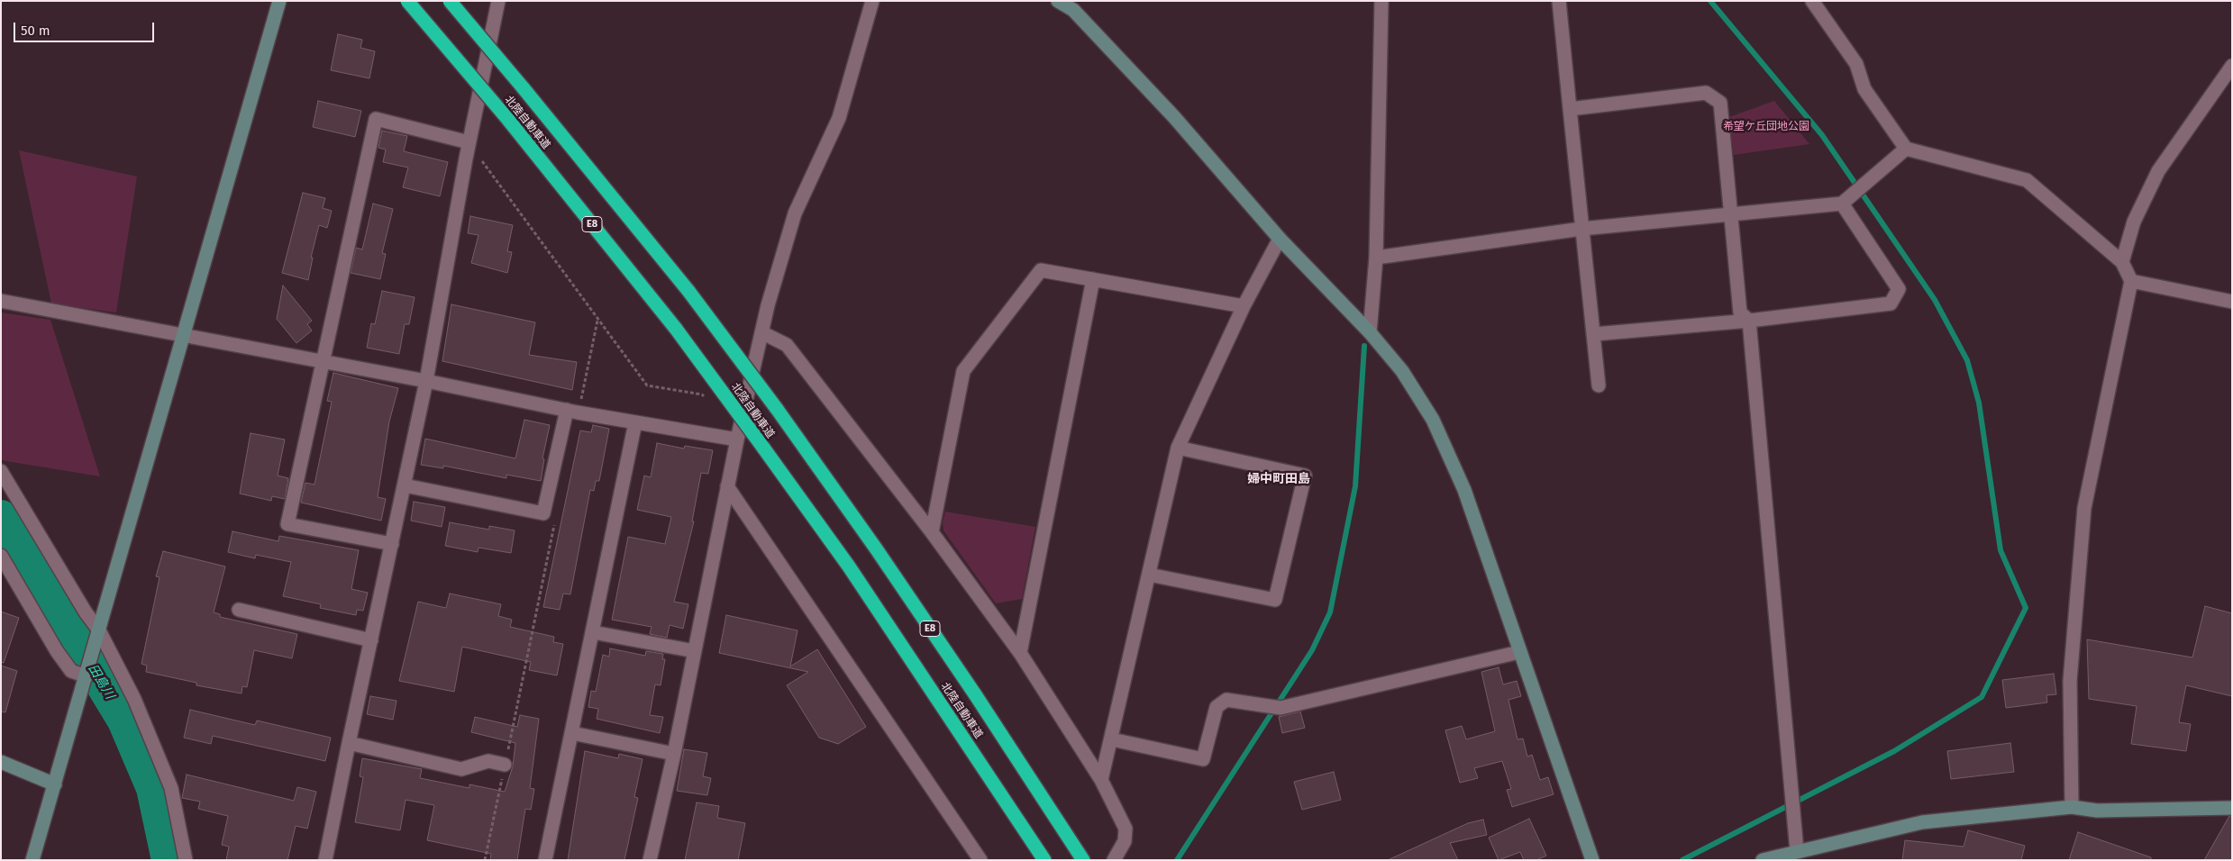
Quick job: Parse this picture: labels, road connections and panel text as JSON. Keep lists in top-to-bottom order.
{
  "streets": {
    "highway": ["北陸自動車道", "E8"]
  },
  "districts": ["婦中町田島"],
  "water": ["田島川"],
  "parks": ["希望ケ丘団地公園"],
  "scale_bar": "50 m"
}
